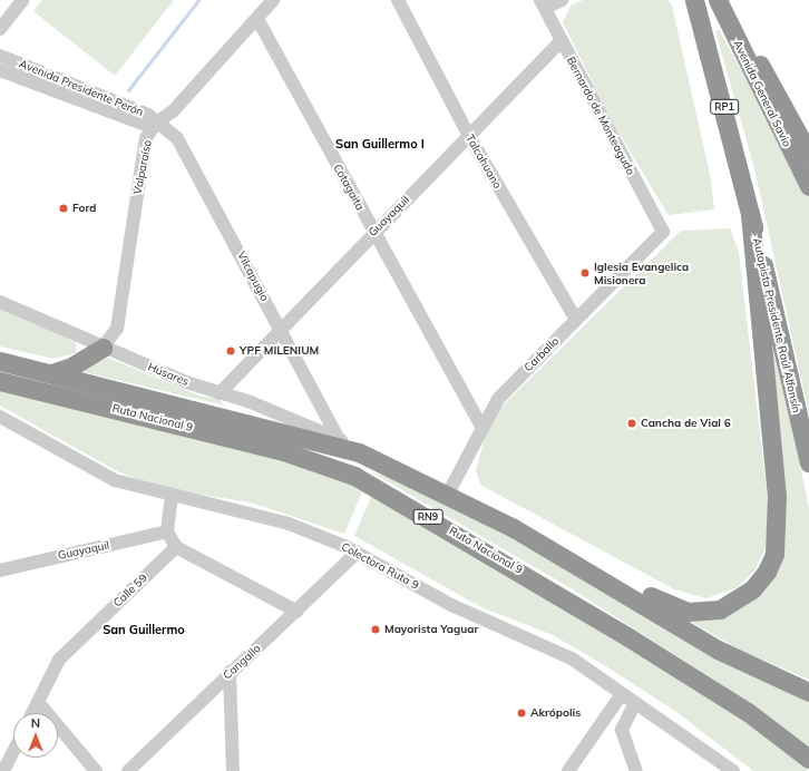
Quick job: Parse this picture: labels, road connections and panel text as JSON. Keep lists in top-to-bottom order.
{
  "streets": {
    "highway": [
      "Avenida General Savio",
      "RP1",
      "Autopista Presidente Raúl Alfonsín",
      "Ruta Nacional 9",
      "RN9"
    ],
    "street": [
      "Avenida Presidente Perón",
      "Bernardo de Monteagudo",
      "Talcahuano",
      "Valparaíso",
      "Cotagaita",
      "Guayaquil",
      "Vilcapugio",
      "Carballo",
      "Húsares",
      "Colectora Ruta 9",
      "Calle 59",
      "Cangallo"
    ]
  },
  "crossings": [
    ["Avenida Presidente Perón", "Valparaíso"],
    ["Avenida Presidente Perón", "Vilcapugio"],
    ["RP1", "Autopista Presidente Raúl Alfonsín"],
    ["Bernardo de Monteagudo", "Guayaquil"],
    ["Bernardo de Monteagudo", "Carballo"],
    ["Talcahuano", "Guayaquil"],
    ["Talcahuano", "Carballo"],
    ["Valparaíso", "Cotagaita"],
    ["Valparaíso", "Vilcapugio"],
    ["Valparaíso", "Húsares"],
    ["Cotagaita", "Guayaquil"],
    ["Cotagaita", "Carballo"],
    ["Guayaquil", "Vilcapugio"],
    ["Guayaquil", "Húsares"],
    ["Vilcapugio", "Húsares"],
    ["Carballo", "Ruta Nacional 9"],
    ["Húsares", "Ruta Nacional 9"],
    ["Colectora Ruta 9", "Cangallo"]
  ],
  "districts": ["San Guillermo I", "San Guillermo"],
  "places": [
    "Ford",
    "Iglesia Evangelica Misionera",
    "YPF MILENIUM",
    "Cancha de Vial 6",
    "Mayorista Yaguar",
    "Akrópolis"
  ],
  "north": "top"
}
